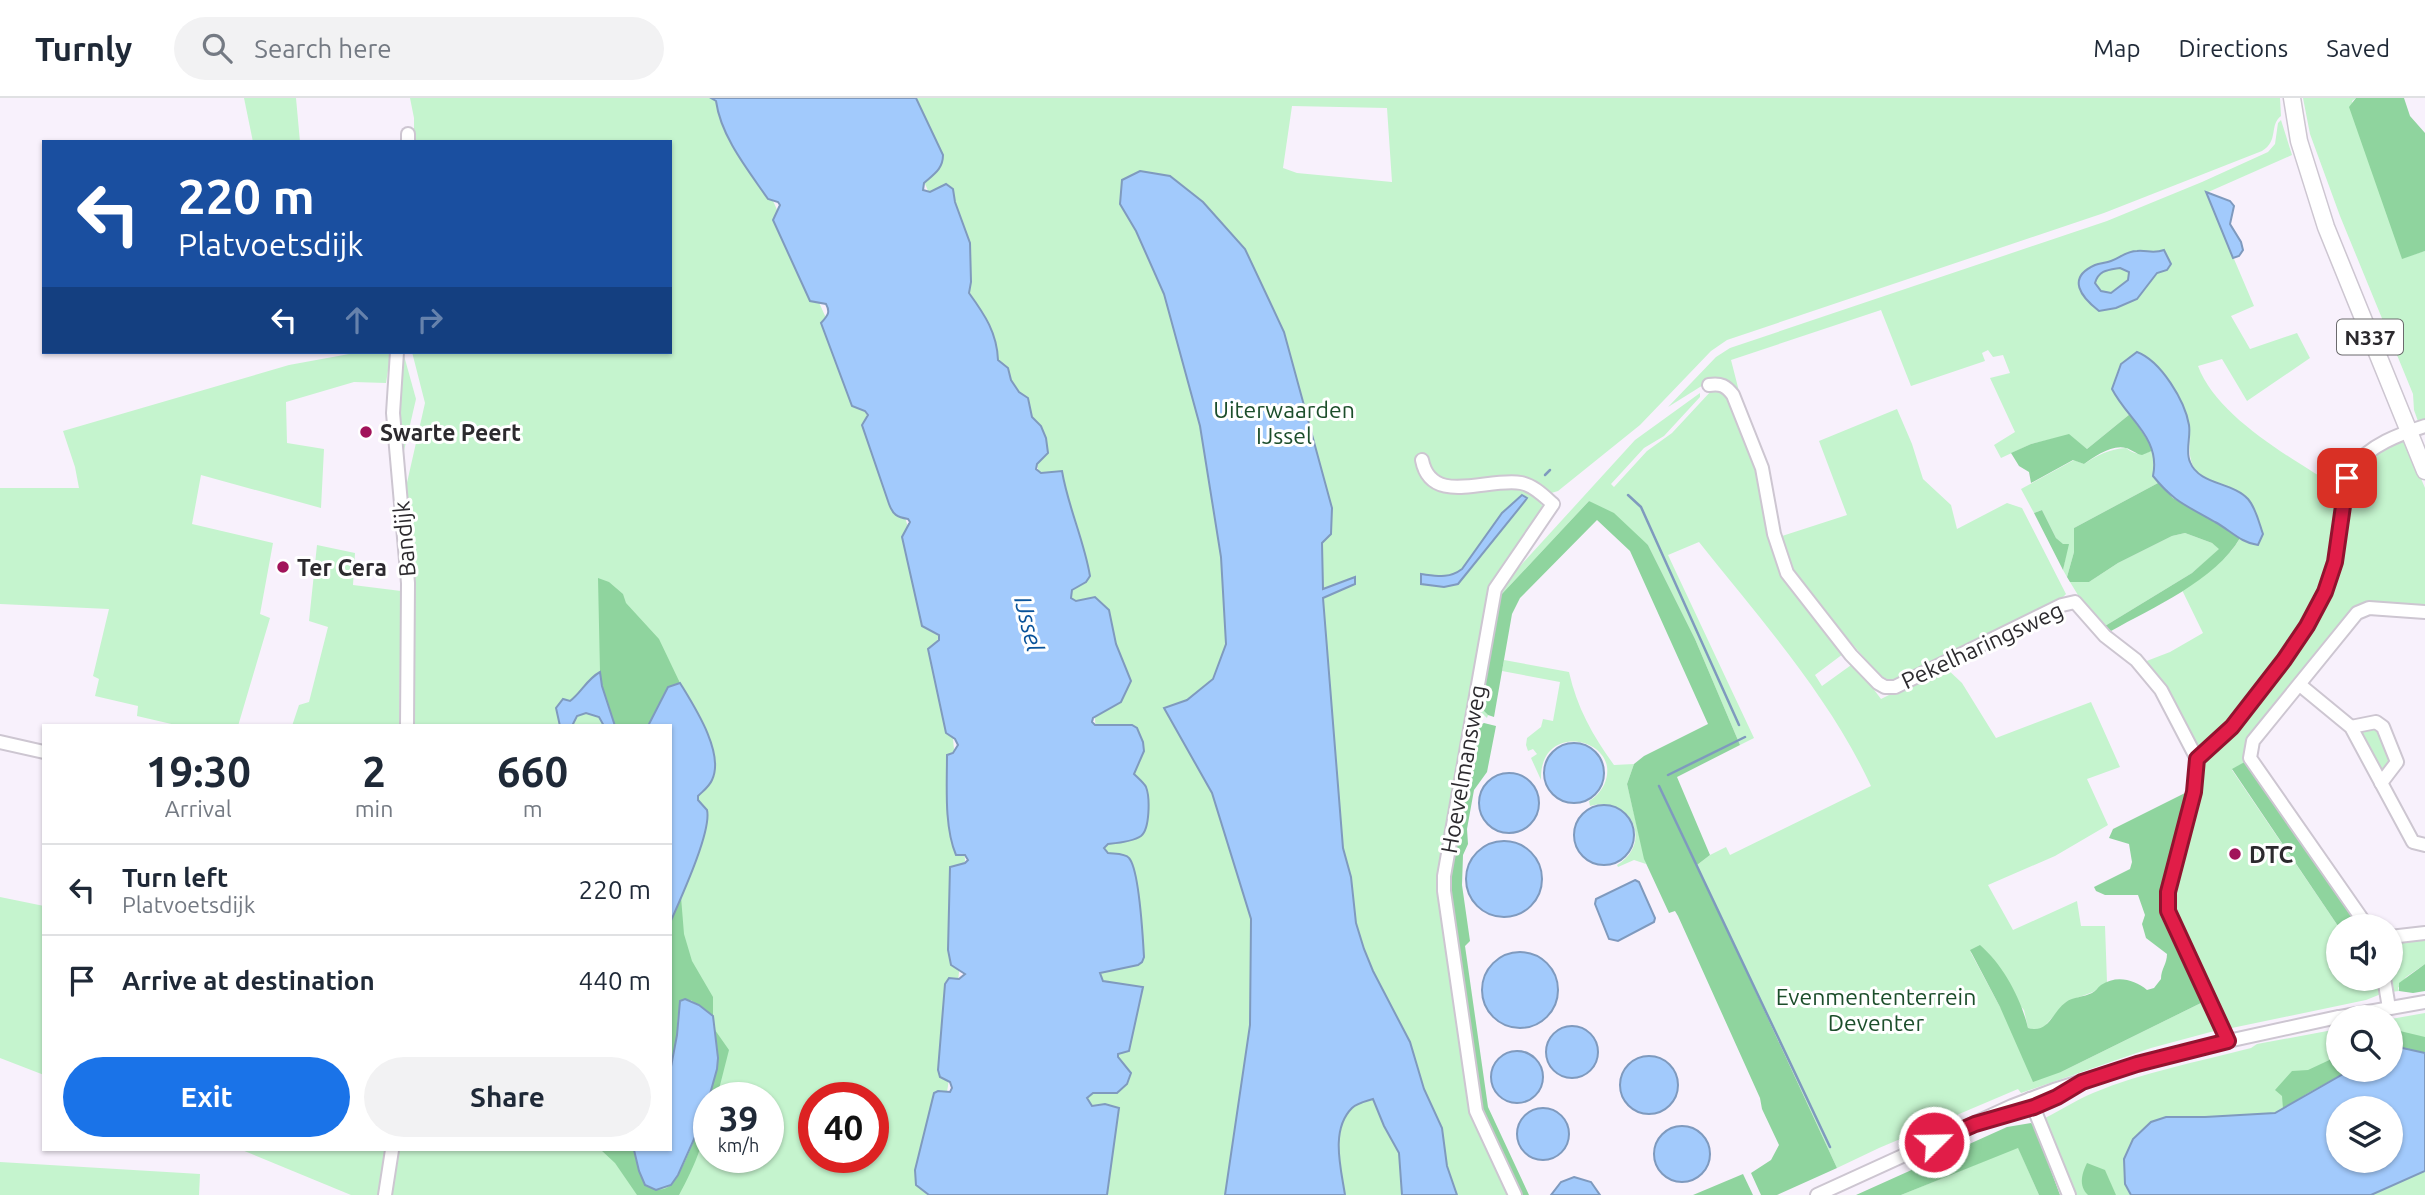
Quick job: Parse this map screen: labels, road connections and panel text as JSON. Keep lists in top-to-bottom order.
{
  "streets": {
    "main road": ["N337"],
    "street": ["Bandijk", "Pekelharingsweg", "Hoevelmansweg"]
  },
  "water": ["IJssel"],
  "parks": ["Uiterwaarden IJssel", "Evenmententerrein Deventer"],
  "places": ["Swarte Peert", "Ter Cera", "DTC"],
  "page": {
    "header": "Turnly",
    "search": "Search here",
    "nav": ["Map", "Directions", "Saved"],
    "turn": ["220 m", "Platvoetsdijk"],
    "eta": [
      "19:30",
      "Arrival",
      "2",
      "min",
      "660",
      "m"
    ],
    "list": [
      {
        "name": "Turn left",
        "note": "Platvoetsdijk",
        "value": "220 m"
      },
      {
        "name": "Arrive at destination",
        "value": "440 m"
      }
    ],
    "buttons": ["Exit", "Share"],
    "speed": "39 km/h",
    "limit": "40"
  }
}
